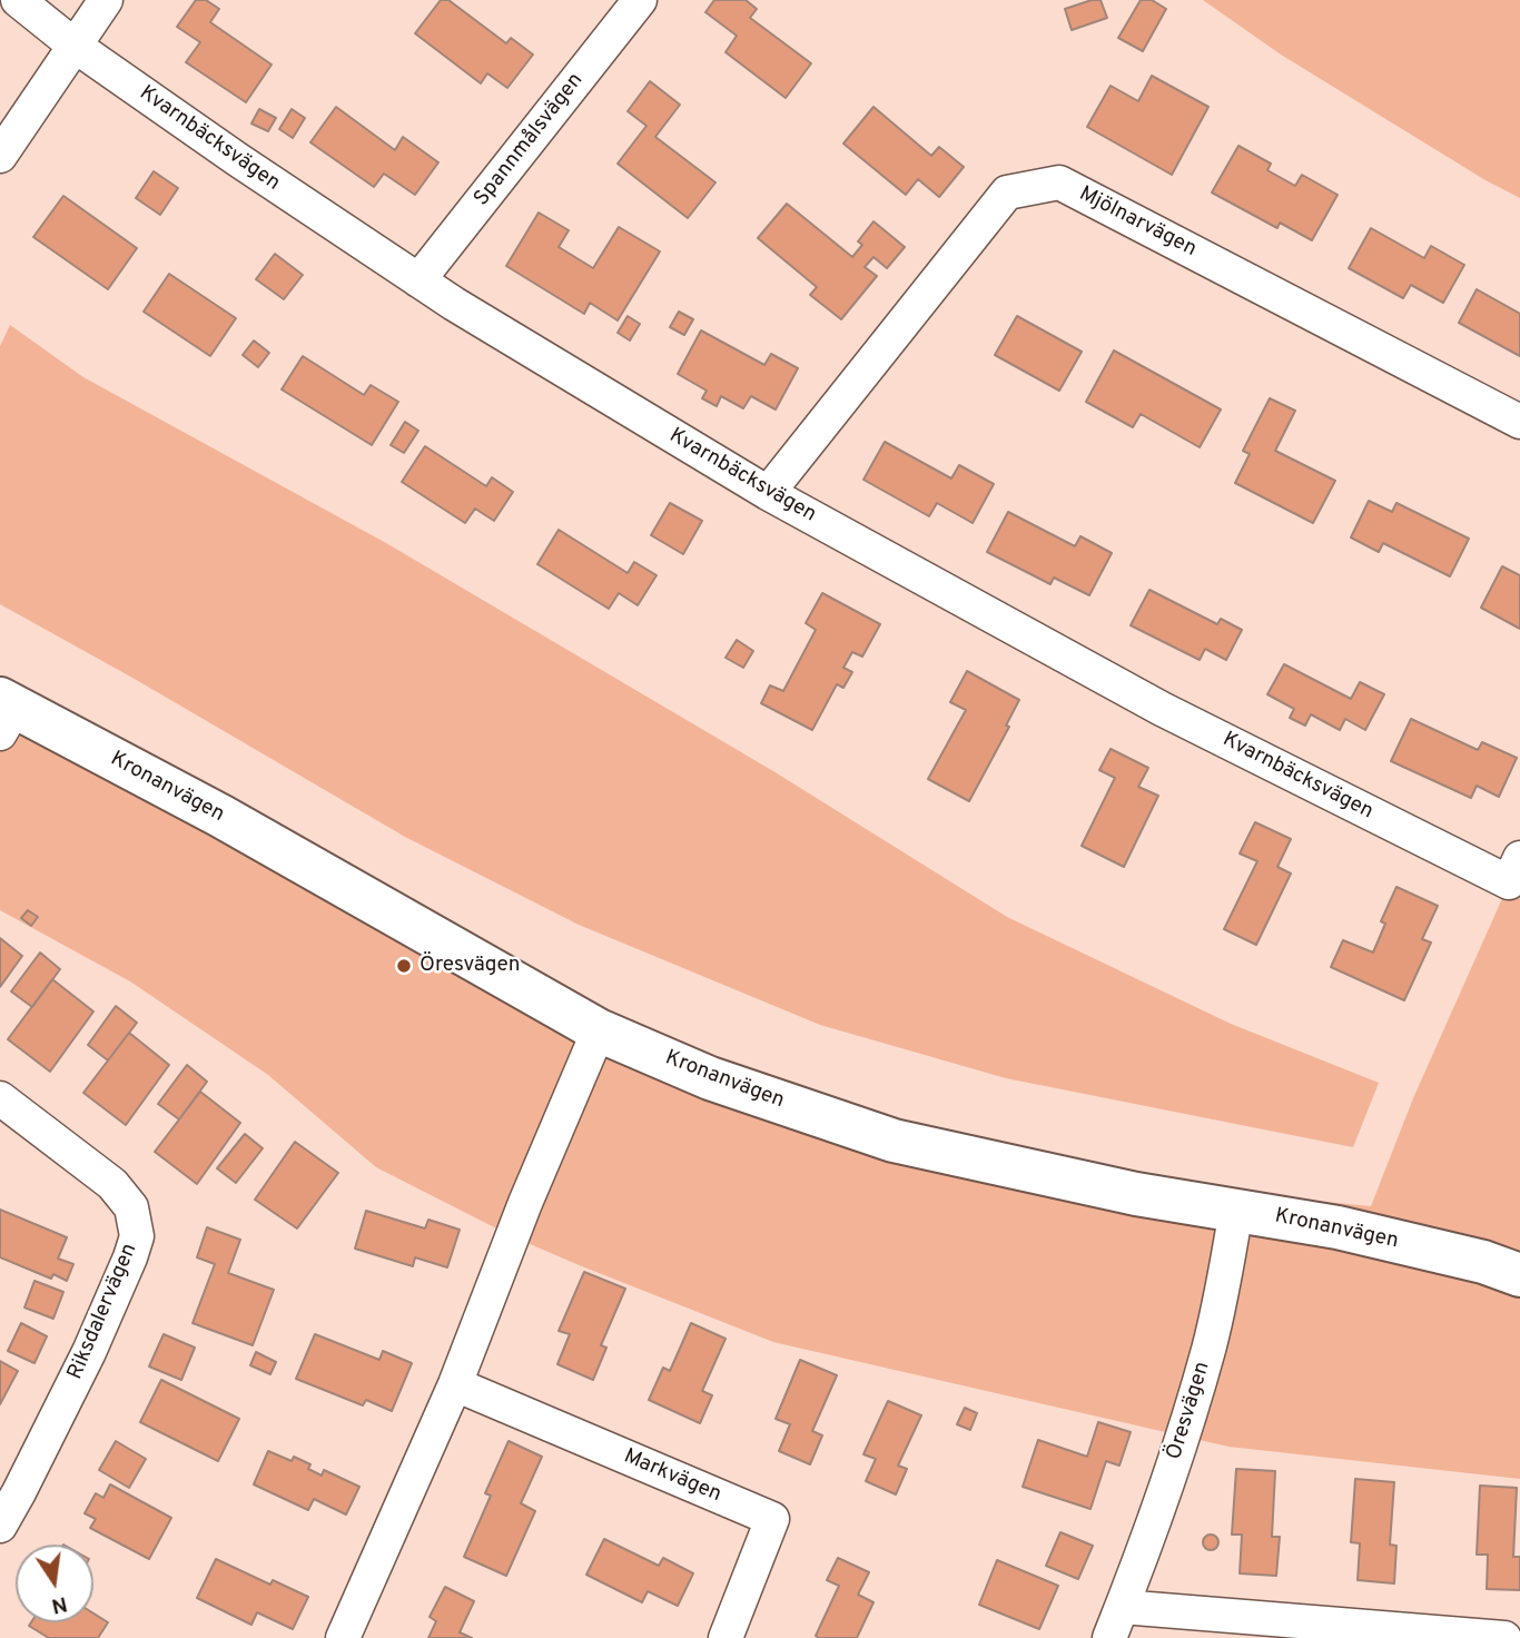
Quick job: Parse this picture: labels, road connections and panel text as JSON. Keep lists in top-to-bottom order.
{
  "streets": {
    "street": [
      "Kvarnbäcksvägen",
      "Spannmålsvägen",
      "Mjölnarvägen",
      "Kronanvägen",
      "Riksdalervägen",
      "Öresvägen",
      "Markvägen"
    ]
  },
  "crossings": [
    ["Kvarnbäcksvägen", "Spannmålsvägen"],
    ["Kvarnbäcksvägen", "Mjölnarvägen"],
    ["Kronanvägen", "Öresvägen"]
  ],
  "places": ["Öresvägen"],
  "north": "bottom"
}
